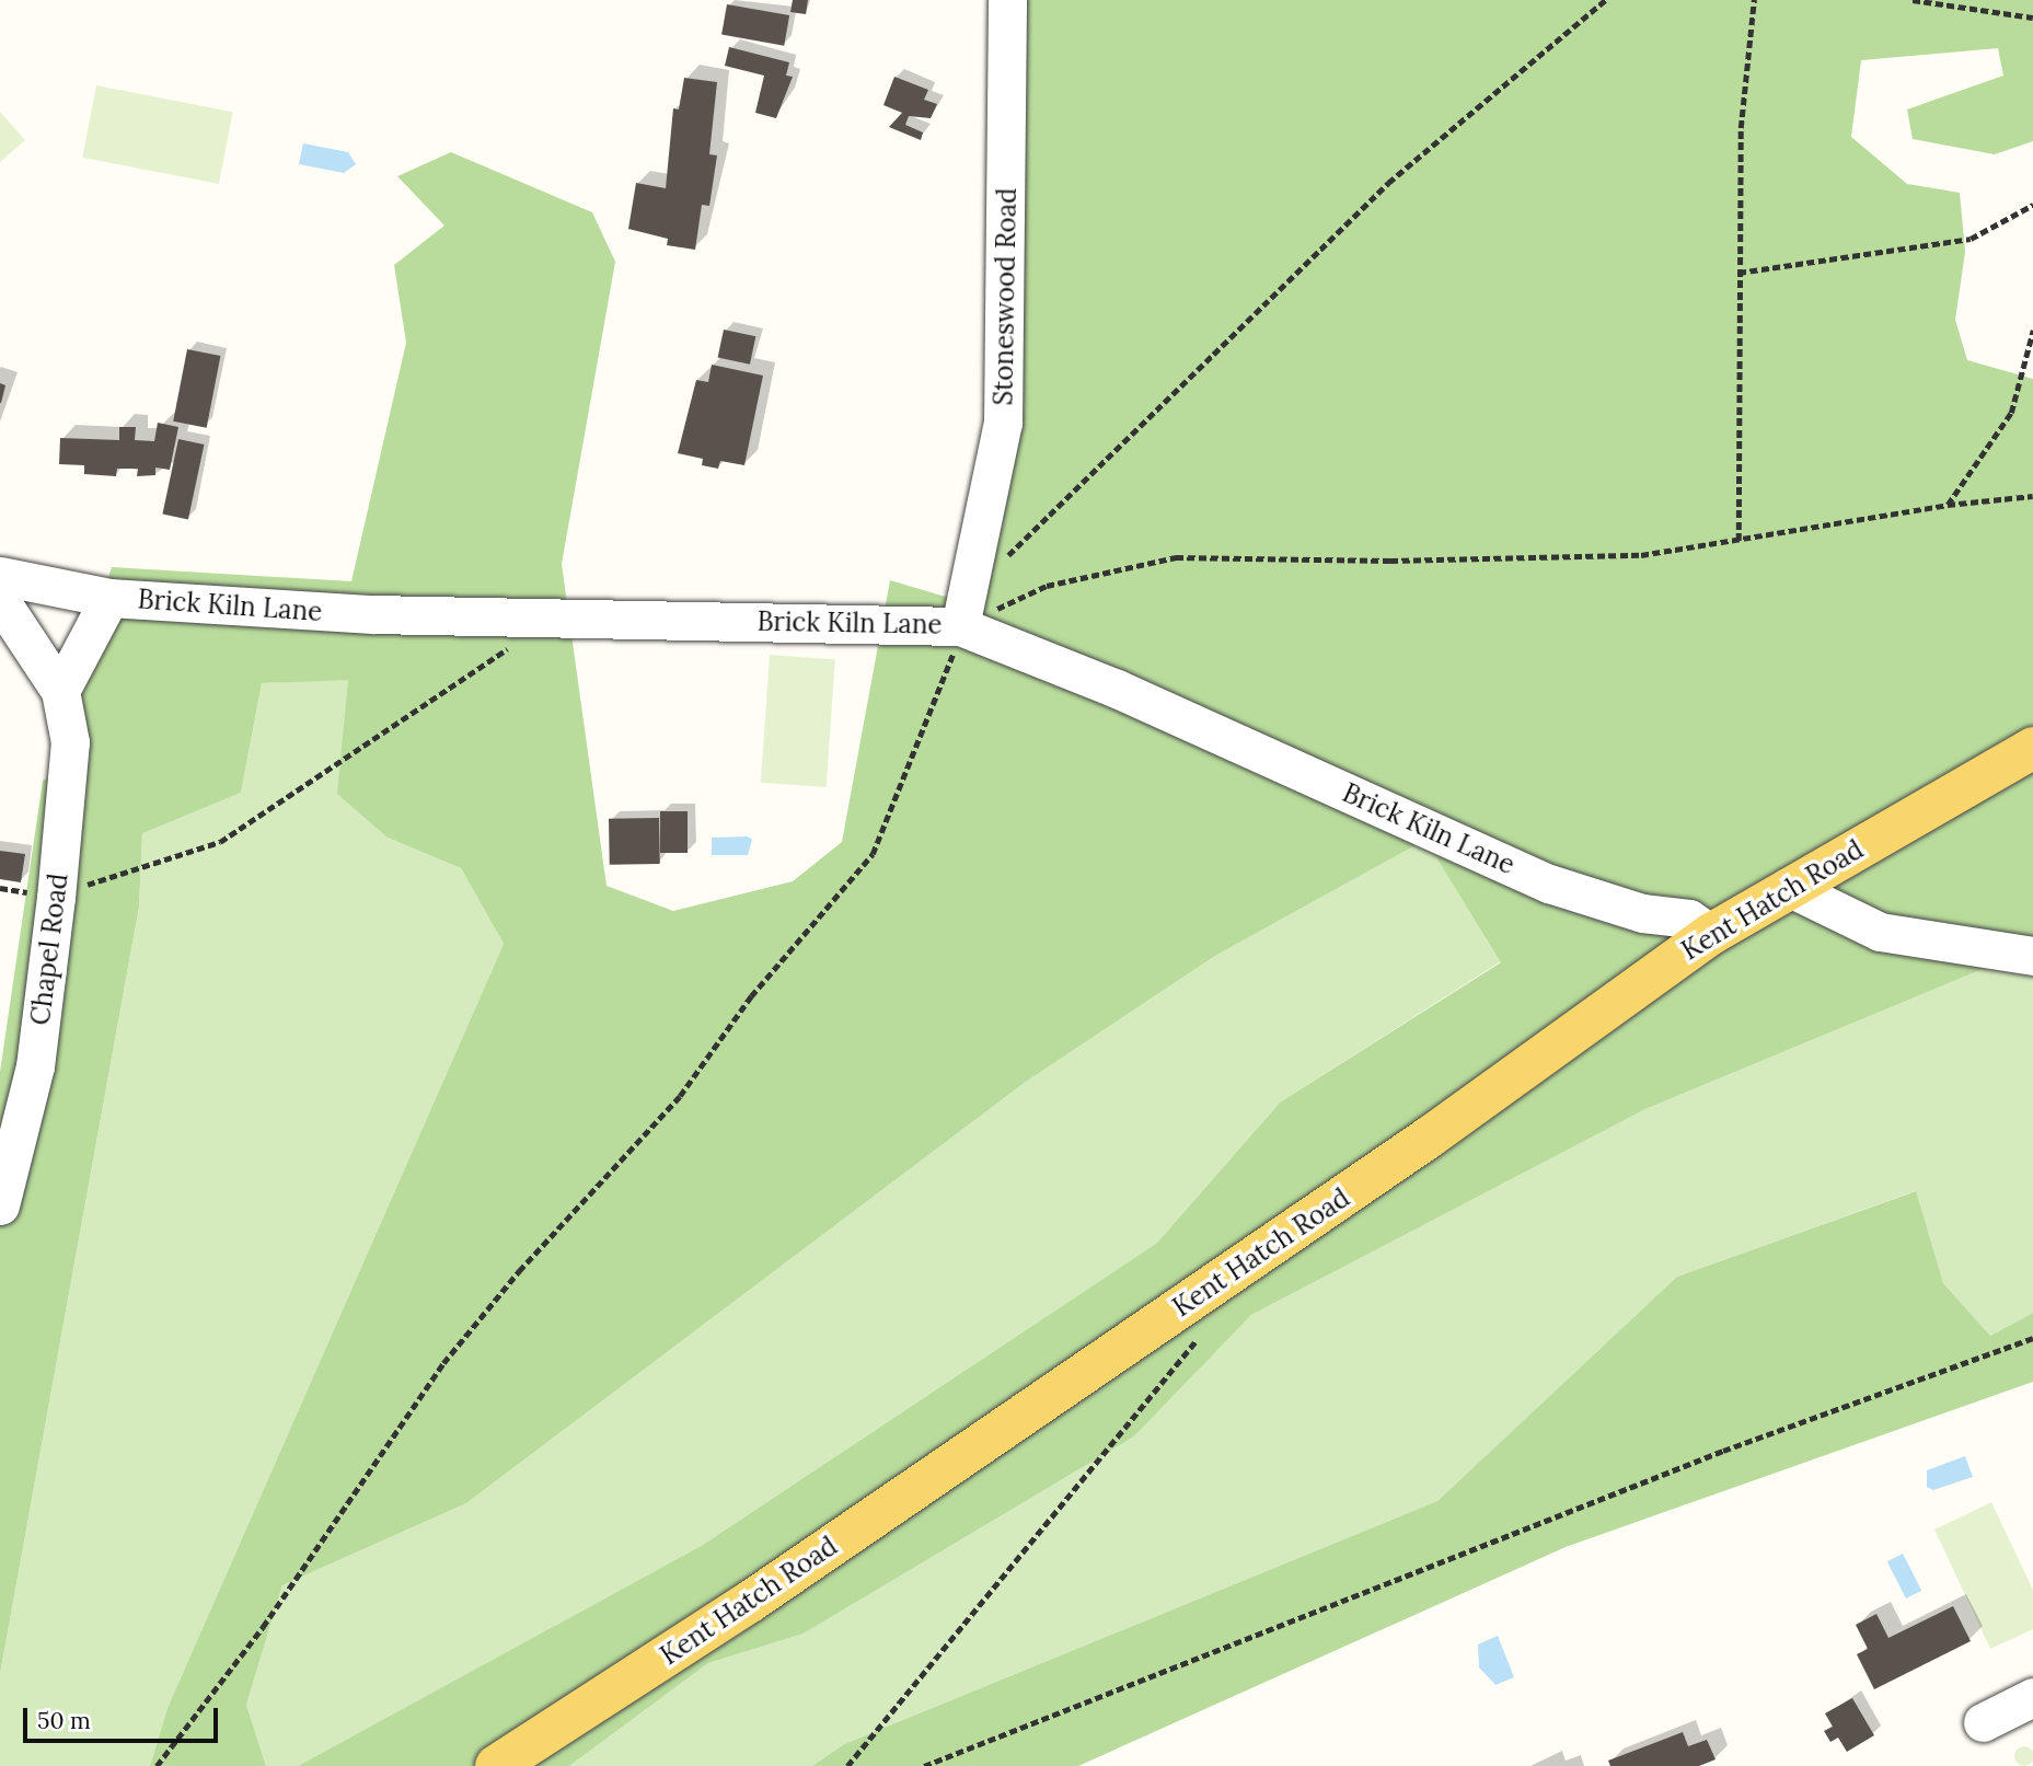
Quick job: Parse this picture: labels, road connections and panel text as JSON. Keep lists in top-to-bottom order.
{
  "streets": {
    "main road": ["Kent Hatch Road"],
    "street": ["Stoneswood Road", "Brick Kiln Lane", "Chapel Road"]
  },
  "crossings": [
    ["Stoneswood Road", "Brick Kiln Lane"],
    ["Brick Kiln Lane", "Kent Hatch Road"]
  ],
  "scale_bar": "50 m"
}
